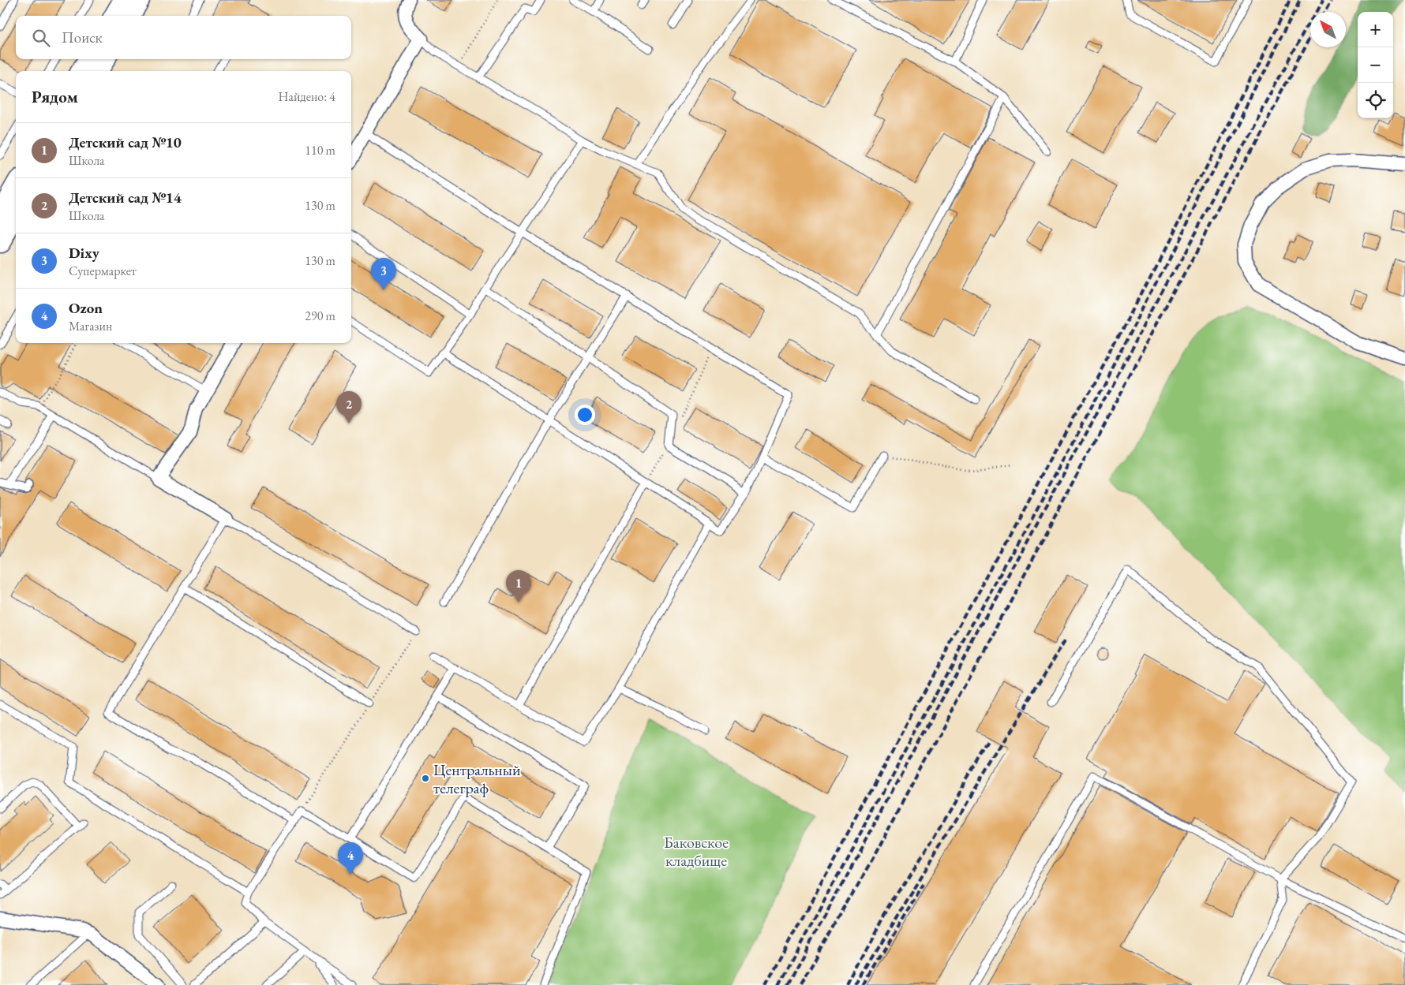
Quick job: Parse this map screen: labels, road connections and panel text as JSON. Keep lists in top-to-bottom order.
{
  "parks": ["Баковское кладбище"],
  "places": ["Центральный телеграф"],
  "north": "top left",
  "page": {
    "map_buttons": ["+", "−"],
    "search": "Поиск",
    "heading": ["Рядом", "Найдено: 4"],
    "list": [
      {
        "mark": "1",
        "name": "Детский сад №10",
        "note": "Школа",
        "value": "110 m"
      },
      {
        "mark": "2",
        "name": "Детский сад №14",
        "note": "Школа",
        "value": "130 m"
      },
      {
        "mark": "3",
        "name": "Dixy",
        "note": "Супермаркет",
        "value": "130 m"
      },
      {
        "mark": "4",
        "name": "Ozon",
        "note": "Магазин",
        "value": "290 m"
      }
    ],
    "pins": [
      "3",
      "2",
      "1",
      "4"
    ]
  }
}
